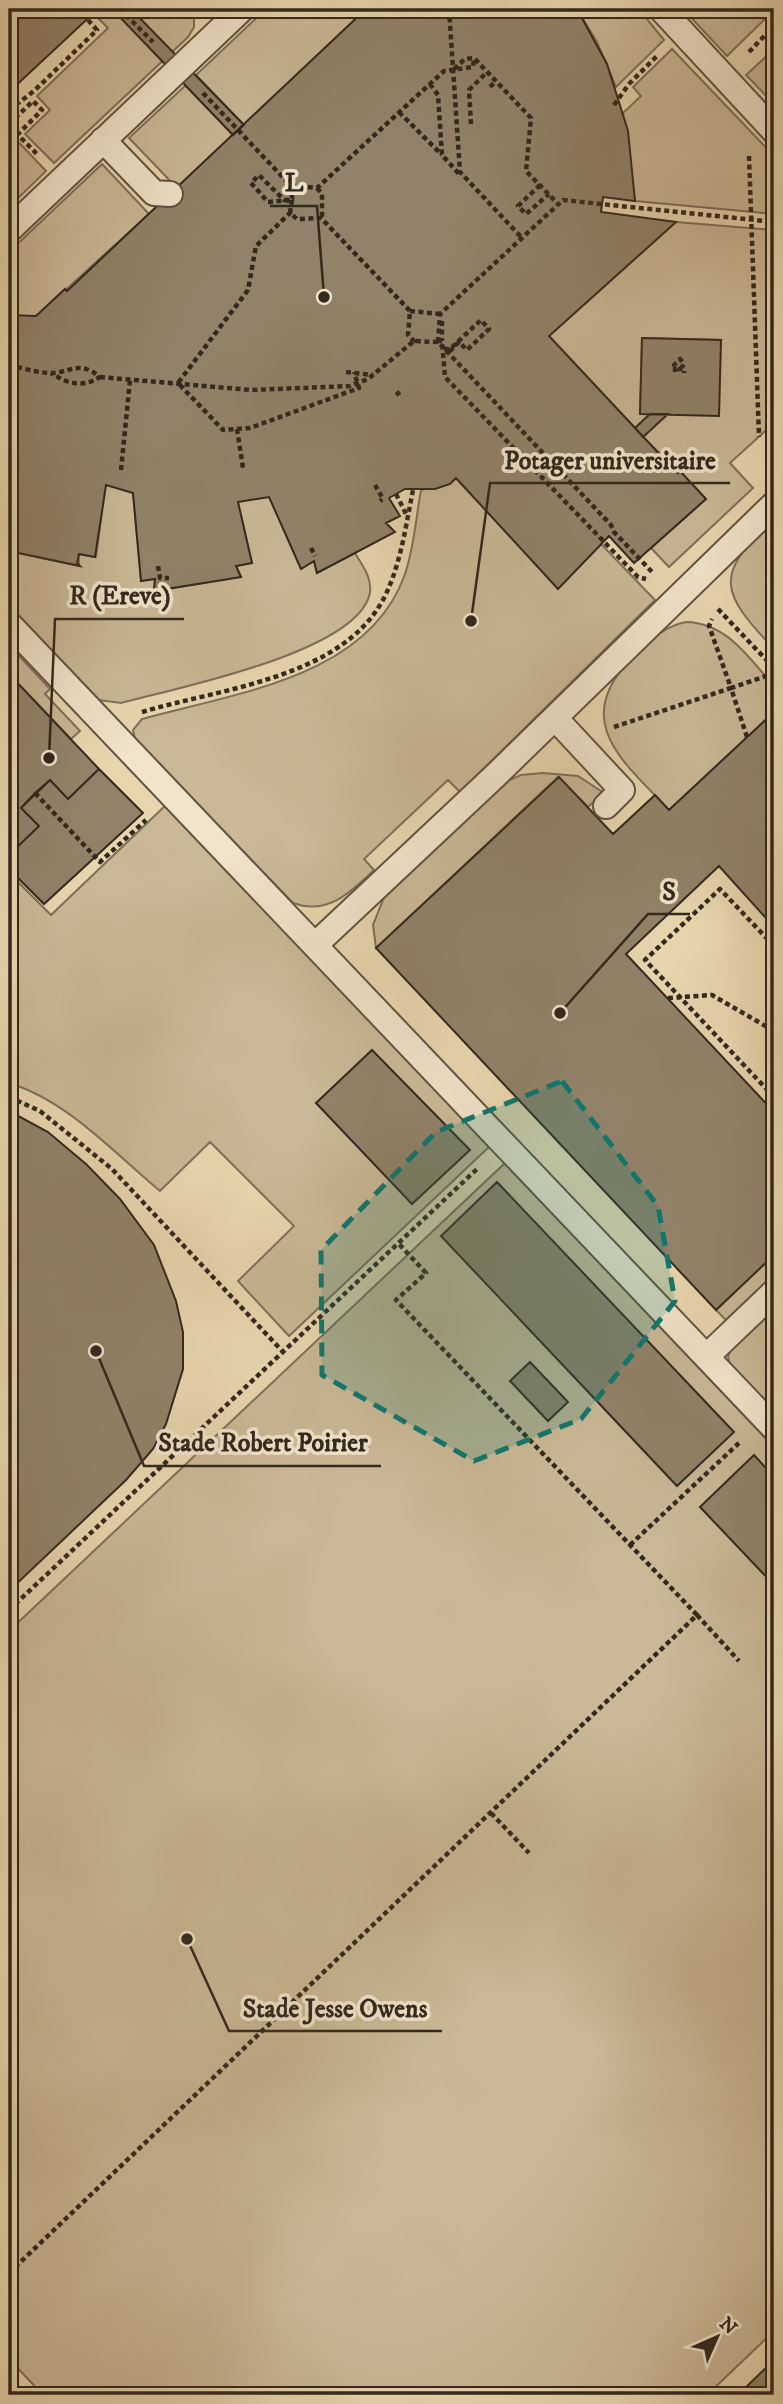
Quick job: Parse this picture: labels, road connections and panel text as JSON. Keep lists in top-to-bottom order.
{
  "places": [
    "L",
    "Potager universitaire",
    "R (Ereve)",
    "S",
    "Stade Robert Poirier",
    "Stade Jesse Owens"
  ],
  "north": "top right"
}
